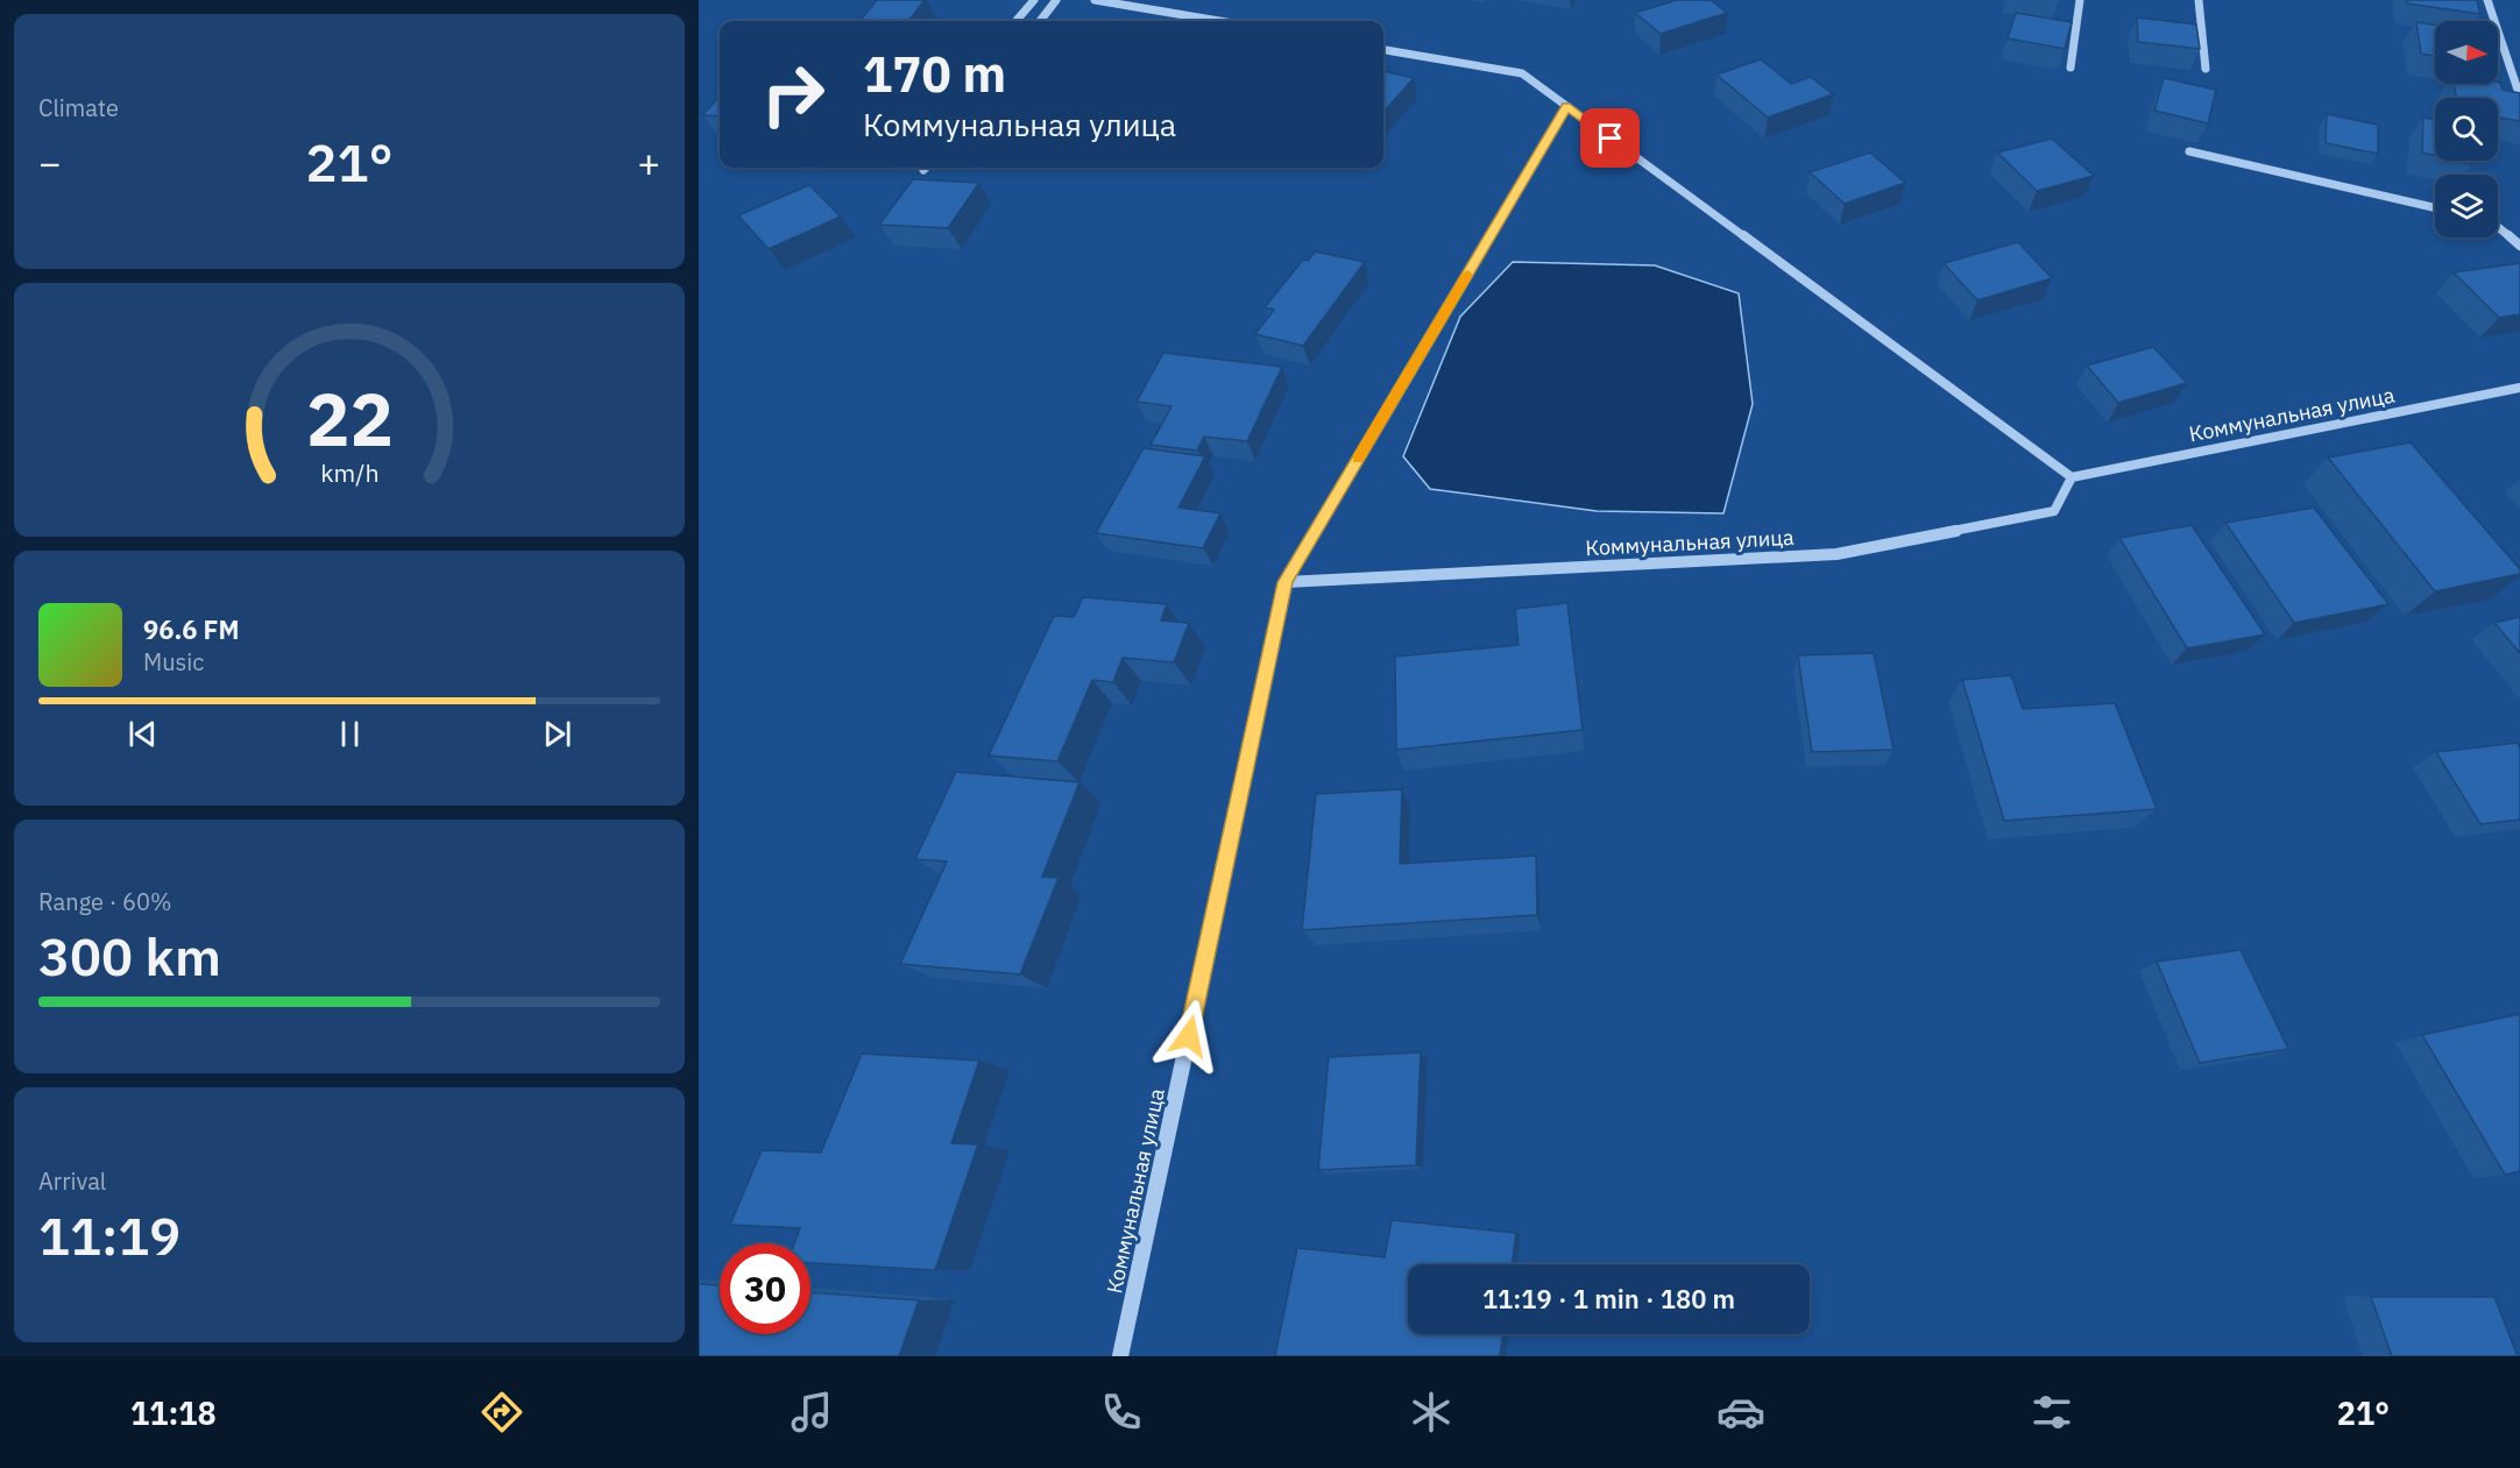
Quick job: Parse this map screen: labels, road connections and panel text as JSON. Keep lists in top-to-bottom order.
{
  "streets": {
    "street": ["Коммунальная улица"]
  },
  "north": "right",
  "page": {
    "tile": [
      "Climate",
      ["Range · 60%", "300 km"],
      ["Arrival", "11:19"]
    ],
    "turn": ["170 m", "Коммунальная улица"],
    "heat": ["−", "21°", "+"],
    "song": ["96.6 FM", "Music"],
    "limit": "30",
    "trip": "11:19 · 1 min · 180 m",
    "tabs": ["11:18", "21°"],
    "gauge": ["22", "km/h"]
  }
}
